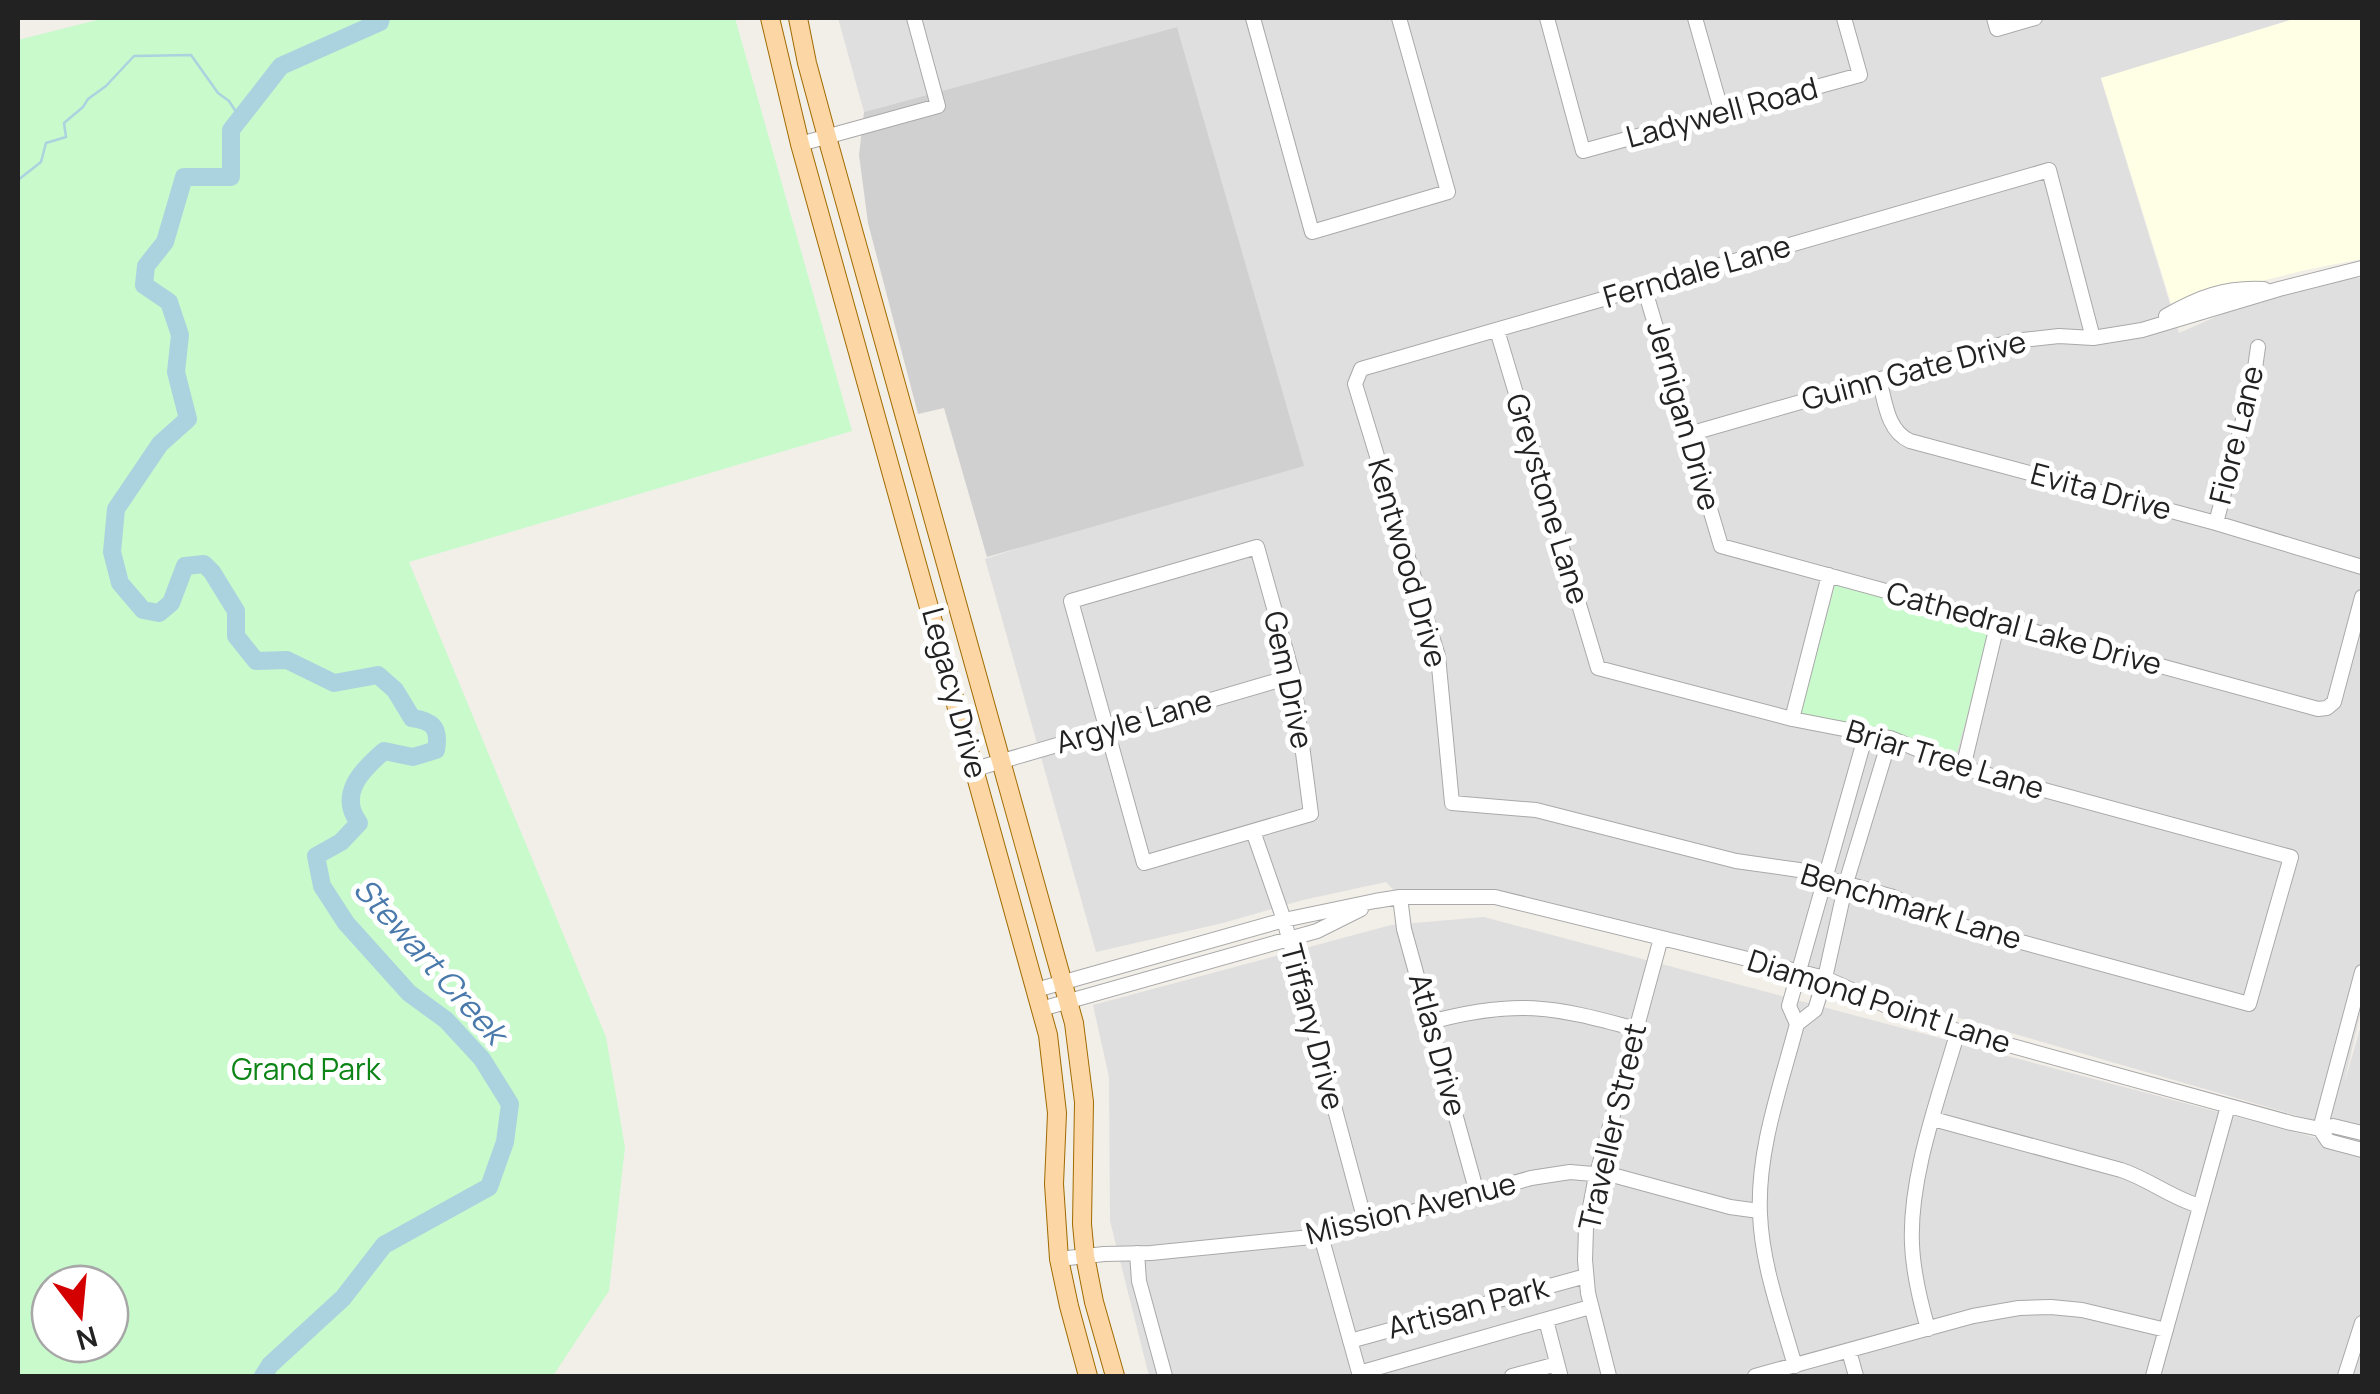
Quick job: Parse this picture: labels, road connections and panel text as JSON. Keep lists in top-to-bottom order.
{
  "streets": {
    "main road": ["Legacy Drive"],
    "street": [
      "Ladywell Road",
      "Ferndale Lane",
      "Guinn Gate Drive",
      "Jernigan Drive",
      "Fiore Lane",
      "Evita Drive",
      "Greystone Lane",
      "Kentwood Drive",
      "Cathedral Lake Drive",
      "Gem Drive",
      "Argyle Lane",
      "Briar Tree Lane",
      "Benchmark Lane",
      "Diamond Point Lane",
      "Tiffany Drive",
      "Atlas Drive",
      "Traveller Street",
      "Mission Avenue",
      "Artisan Park"
    ]
  },
  "crossings": [
    ["Ferndale Lane", "Guinn Gate Drive"],
    ["Ferndale Lane", "Jernigan Drive"],
    ["Ferndale Lane", "Greystone Lane"],
    ["Ferndale Lane", "Kentwood Drive"],
    ["Guinn Gate Drive", "Jernigan Drive"],
    ["Guinn Gate Drive", "Evita Drive"],
    ["Jernigan Drive", "Cathedral Lake Drive"],
    ["Fiore Lane", "Evita Drive"],
    ["Greystone Lane", "Briar Tree Lane"],
    ["Kentwood Drive", "Benchmark Lane"],
    ["Gem Drive", "Argyle Lane"],
    ["Gem Drive", "Tiffany Drive"],
    ["Legacy Drive", "Argyle Lane"],
    ["Legacy Drive", "Diamond Point Lane"],
    ["Legacy Drive", "Mission Avenue"],
    ["Briar Tree Lane", "Benchmark Lane"],
    ["Diamond Point Lane", "Tiffany Drive"],
    ["Diamond Point Lane", "Atlas Drive"],
    ["Diamond Point Lane", "Traveller Street"],
    ["Tiffany Drive", "Mission Avenue"],
    ["Atlas Drive", "Mission Avenue"],
    ["Traveller Street", "Mission Avenue"],
    ["Traveller Street", "Artisan Park"]
  ],
  "water": ["Stewart Creek"],
  "parks": ["Grand Park"],
  "north": "bottom"
}
